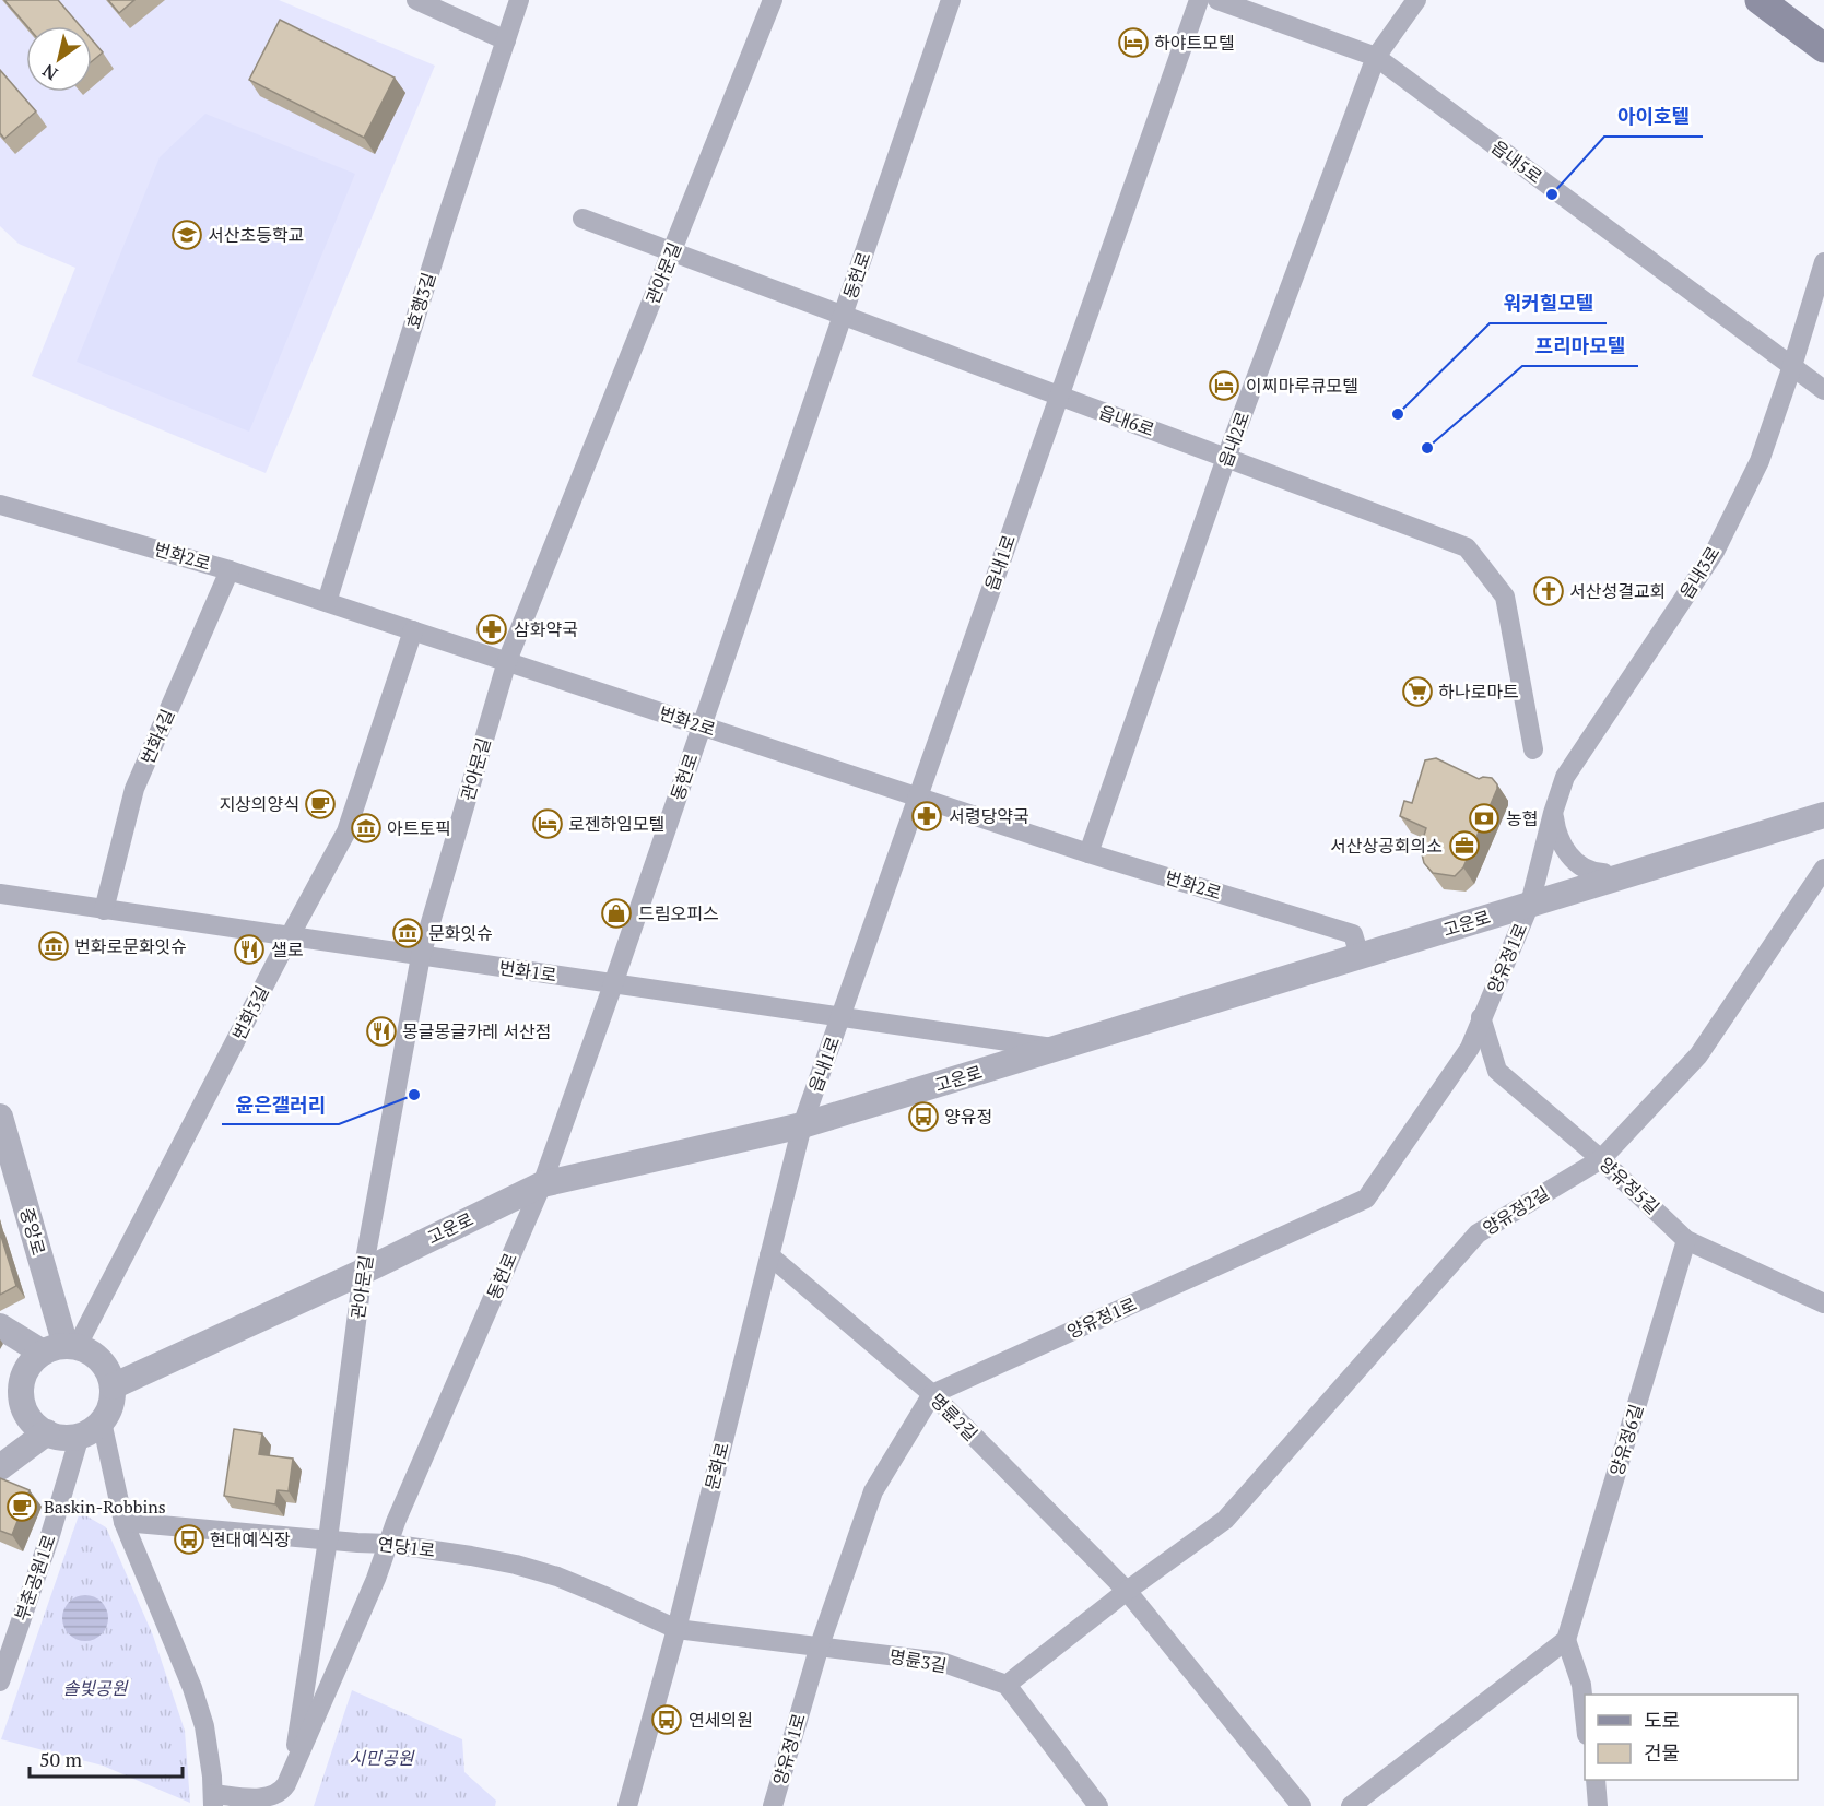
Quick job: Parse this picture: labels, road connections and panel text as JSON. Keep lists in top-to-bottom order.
{
  "streets": {
    "street": [
      "읍내5로",
      "관아문길",
      "동헌로",
      "효행3길",
      "읍내6로",
      "읍내2로",
      "번화2로",
      "읍내1로",
      "읍내3로",
      "번화4길",
      "고운로",
      "양유정1로",
      "번화1로",
      "번화3길",
      "양유정5길",
      "양유정2길",
      "중앙로",
      "명륜2길",
      "양유정6길",
      "문화로",
      "연당1로",
      "부춘공원1로",
      "명륜3길"
    ]
  },
  "crossings": [
    ["읍내5로", "읍내2로"],
    ["읍내5로", "읍내3로"],
    ["관아문길", "읍내6로"],
    ["관아문길", "번화2로"],
    ["관아문길", "고운로"],
    ["관아문길", "번화1로"],
    ["관아문길", "연당1로"],
    ["동헌로", "읍내6로"],
    ["동헌로", "번화2로"],
    ["동헌로", "고운로"],
    ["동헌로", "번화1로"],
    ["동헌로", "연당1로"],
    ["효행3길", "번화2로"],
    ["읍내6로", "읍내2로"],
    ["읍내6로", "읍내1로"],
    ["읍내2로", "번화2로"],
    ["번화2로", "읍내1로"],
    ["번화2로", "번화4길"],
    ["번화2로", "고운로"],
    ["번화2로", "번화3길"],
    ["읍내1로", "고운로"],
    ["읍내1로", "번화1로"],
    ["읍내1로", "문화로"],
    ["읍내3로", "고운로"],
    ["읍내3로", "양유정1로"],
    ["번화4길", "번화1로"],
    ["고운로", "양유정1로"],
    ["고운로", "번화1로"],
    ["고운로", "번화3길"],
    ["고운로", "중앙로"],
    ["고운로", "문화로"],
    ["고운로", "부춘공원1로"],
    ["양유정1로", "양유정5길"],
    ["양유정1로", "명륜2길"],
    ["양유정1로", "명륜3길"],
    ["번화1로", "번화3길"],
    ["번화3길", "중앙로"],
    ["번화3길", "부춘공원1로"],
    ["양유정5길", "양유정2길"],
    ["양유정5길", "양유정6길"],
    ["양유정2길", "명륜2길"],
    ["중앙로", "부춘공원1로"],
    ["명륜2길", "문화로"],
    ["문화로", "연당1로"],
    ["문화로", "명륜3길"],
    ["연당1로", "명륜3길"]
  ],
  "parks": ["솔빛공원", "시민공원"],
  "places": {
    "hotel": ["하야트모텔", "이찌마루큐모텔", "로젠하임모텔"],
    "other": [
      "아이호텔",
      "워커힐모텔",
      "프리마모텔",
      "윤은갤러리"
    ],
    "school or university": ["서산초등학교"],
    "church": ["서산성결교회"],
    "pharmacy": ["삼화약국", "서령당약국"],
    "supermarket": ["하나로마트"],
    "cafe": ["지상의양식", "Baskin-Robbins"],
    "bank": ["농협"],
    "museum": ["아트토픽", "문화잇슈", "번화로문화잇슈"],
    "office": ["서산상공회의소"],
    "shop": ["드림오피스"],
    "restaurant": ["샐로", "몽글몽글카레 서산점"],
    "bus stop": ["양유정", "현대예식장", "연세의원"]
  },
  "legend": ["도로", "건물"],
  "scale_bar": "50 m",
  "north": "bottom left"
}
